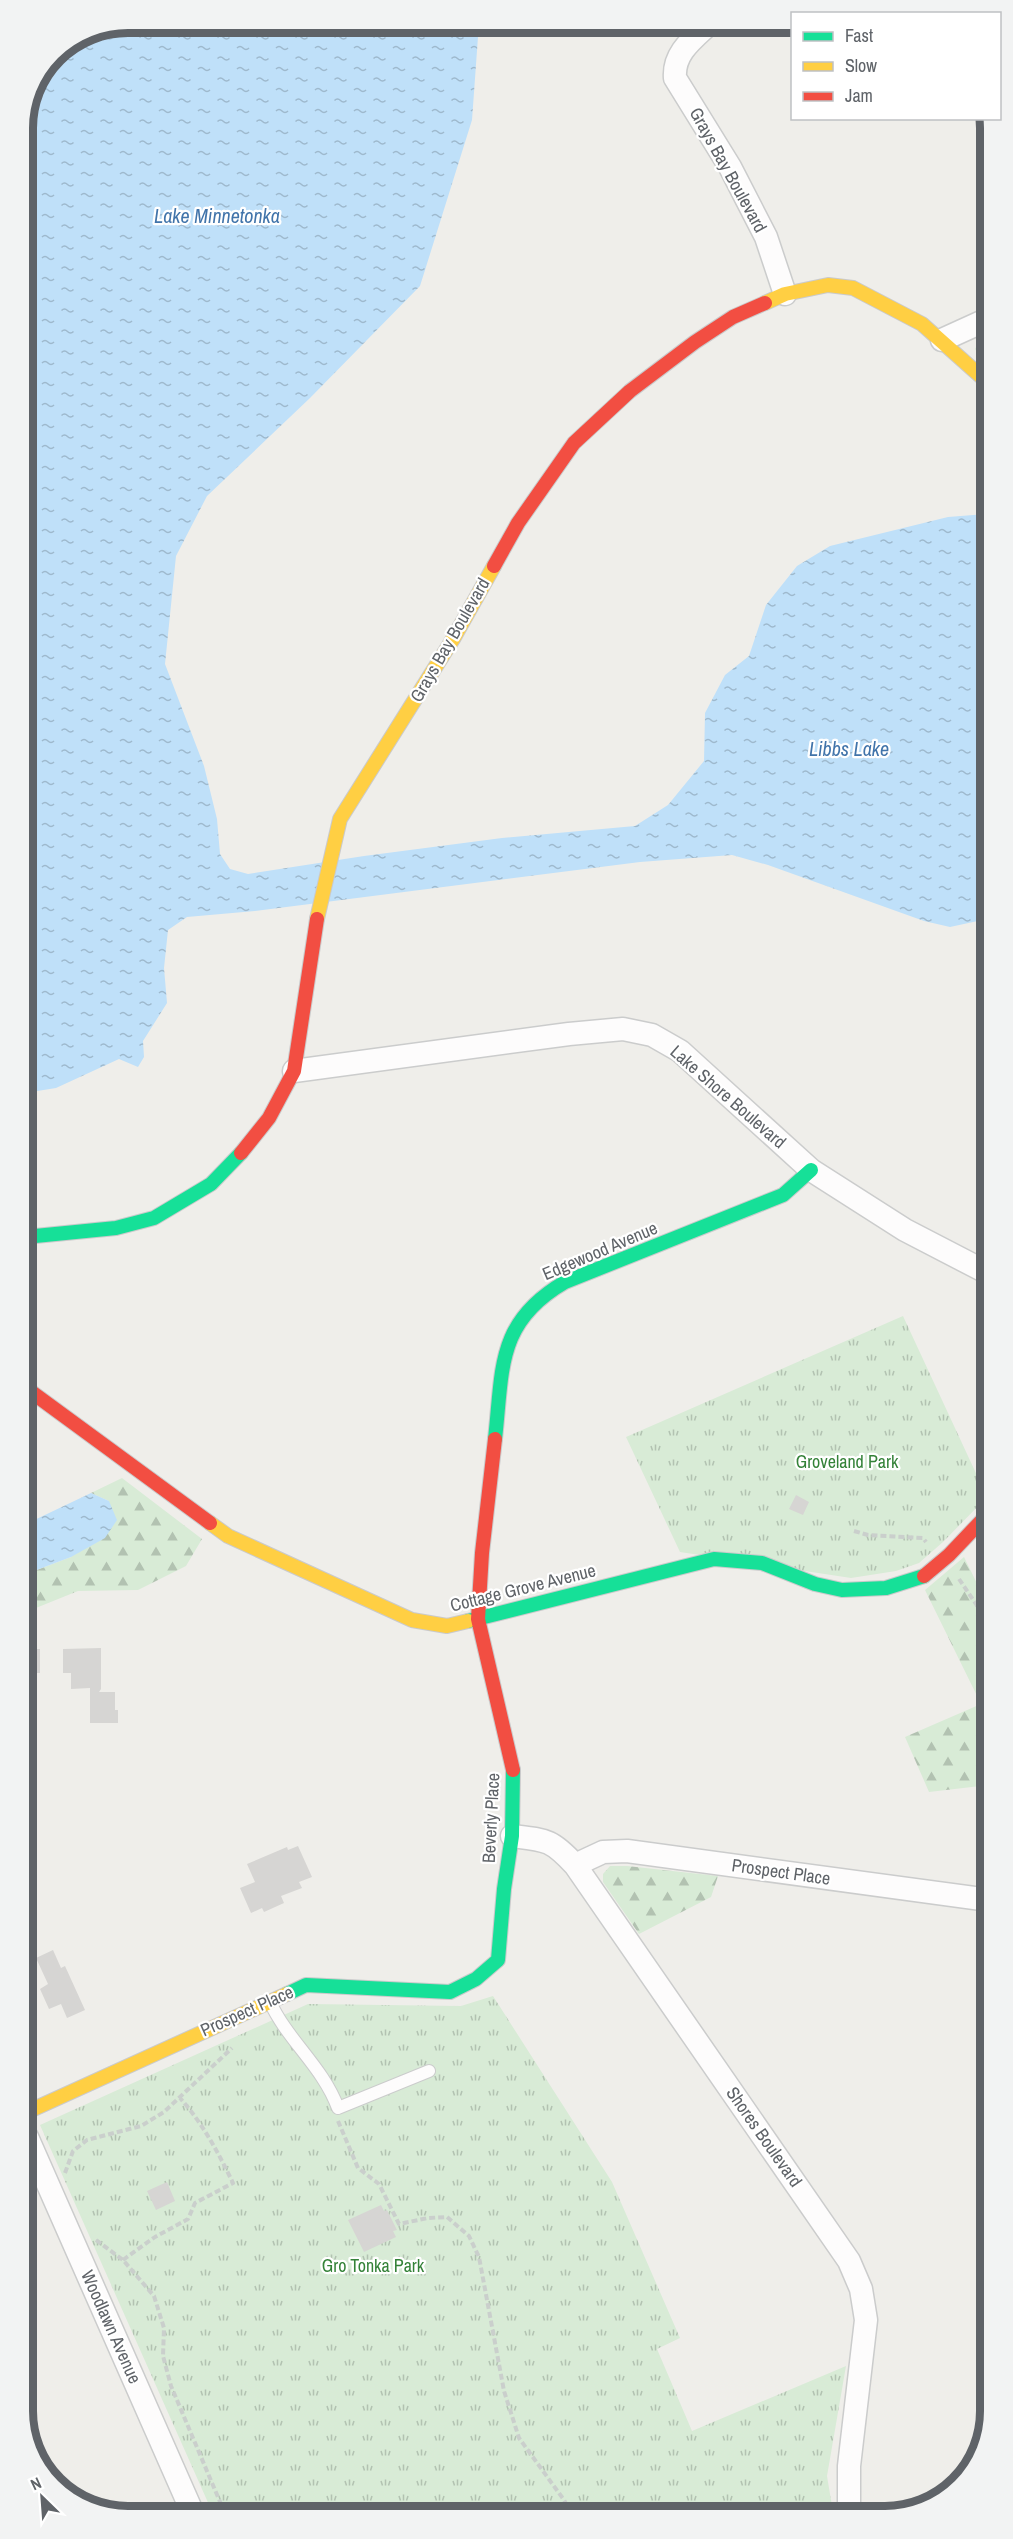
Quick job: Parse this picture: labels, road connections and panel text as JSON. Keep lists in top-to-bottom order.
{
  "streets": {
    "street": [
      "Grays Bay Boulevard",
      "Lake Shore Boulevard",
      "Edgewood Avenue",
      "Cottage Grove Avenue",
      "Beverly Place",
      "Prospect Place",
      "Shores Boulevard",
      "Woodlawn Avenue"
    ]
  },
  "crossings": [
    ["Grays Bay Boulevard", "Lake Shore Boulevard"],
    ["Lake Shore Boulevard", "Edgewood Avenue"],
    ["Edgewood Avenue", "Cottage Grove Avenue"],
    ["Edgewood Avenue", "Beverly Place"],
    ["Cottage Grove Avenue", "Beverly Place"],
    ["Beverly Place", "Prospect Place"],
    ["Beverly Place", "Shores Boulevard"],
    ["Prospect Place", "Shores Boulevard"]
  ],
  "water": ["Lake Minnetonka", "Libbs Lake"],
  "parks": ["Groveland Park", "Gro Tonka Park"],
  "legend": ["Fast", "Slow", "Jam"],
  "north": "top left"
}
